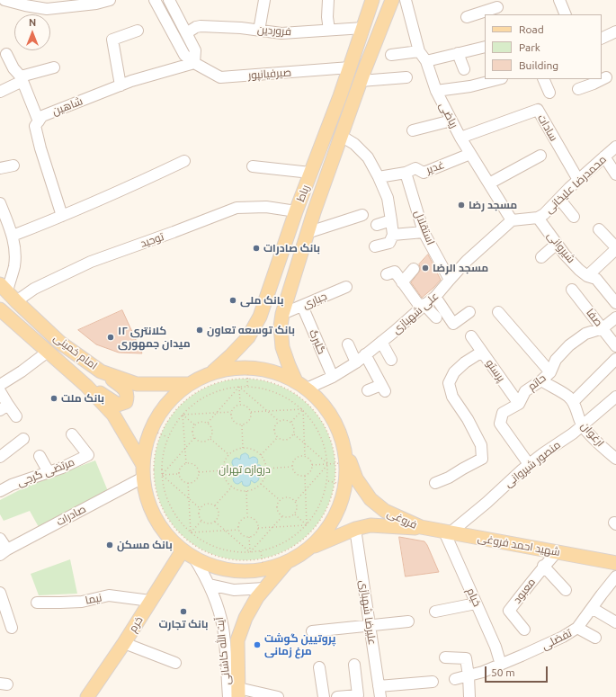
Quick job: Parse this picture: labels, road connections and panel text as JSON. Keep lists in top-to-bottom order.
{
  "streets": {
    "main road": [
      "رباط",
      "امام خمینی",
      "فروغی",
      "شهید احمد فروغی",
      "خرم",
      "آیت الله کاشانی"
    ],
    "street": [
      "فروردین",
      "صیرفیانپور",
      "شاهین",
      "ریاضی",
      "سادات",
      "غدیر",
      "محمدرضا علیخانی",
      "استقلال",
      "توحید",
      "شیروانی",
      "جباری",
      "علی شهبازی",
      "صفا",
      "گلبرگ",
      "پرستو",
      "حاتم",
      "ارغوان",
      "منصور شیروانی",
      "مرتضی گرجی",
      "صادرات",
      "معبود",
      "خیام",
      "نیما",
      "علیرضا شهبازی",
      "تفضلی"
    ]
  },
  "crossings": [
    ["فروردین", "رباط"],
    ["صیرفیانپور", "شاهین"],
    ["صیرفیانپور", "رباط"],
    ["ریاضی", "سادات"],
    ["ریاضی", "غدیر"],
    ["ریاضی", "محمدرضا علیخانی"],
    ["ریاضی", "علی شهبازی"],
    ["سادات", "محمدرضا علیخانی"],
    ["غدیر", "استقلال"],
    ["محمدرضا علیخانی", "شیروانی"],
    ["محمدرضا علیخانی", "علی شهبازی"],
    ["رباط", "توحید"],
    ["رباط", "جباری"],
    ["رباط", "علی شهبازی"],
    ["رباط", "فروغی"],
    ["استقلال", "علی شهبازی"],
    ["توحید", "امام خمینی"],
    ["جباری", "گلبرگ"],
    ["علی شهبازی", "گلبرگ"],
    ["علی شهبازی", "فروغی"],
    ["صفا", "حاتم"],
    ["امام خمینی", "صادرات"],
    ["پرستو", "حاتم"],
    ["حاتم", "منصور شیروانی"],
    ["ارغوان", "منصور شیروانی"],
    ["منصور شیروانی", "شهید احمد فروغی"],
    ["منصور شیروانی", "خیام"],
    ["فروغی", "شهید احمد فروغی"],
    ["فروغی", "علیرضا شهبازی"],
    ["شهید احمد فروغی", "معبود"],
    ["شهید احمد فروغی", "خیام"],
    ["خیام", "تفضلی"],
    ["نیما", "خرم"],
    ["خرم", "آیت الله کاشانی"]
  ],
  "parks": ["دروازه تهران"],
  "places": [
    "مسجد رضا",
    "بانک صادرات",
    "مسجد الرضا",
    "بانک ملی",
    "بانک توسعه تعاون",
    "کلانتری ۱۲ میدان جمهوری",
    "بانک ملت",
    "بانک مسکن",
    "بانک تجارت",
    "پروتیین گوشت مرغ زمانی"
  ],
  "legend": ["Road", "Park", "Building"],
  "scale_bar": "50 m",
  "north": "top"
}
